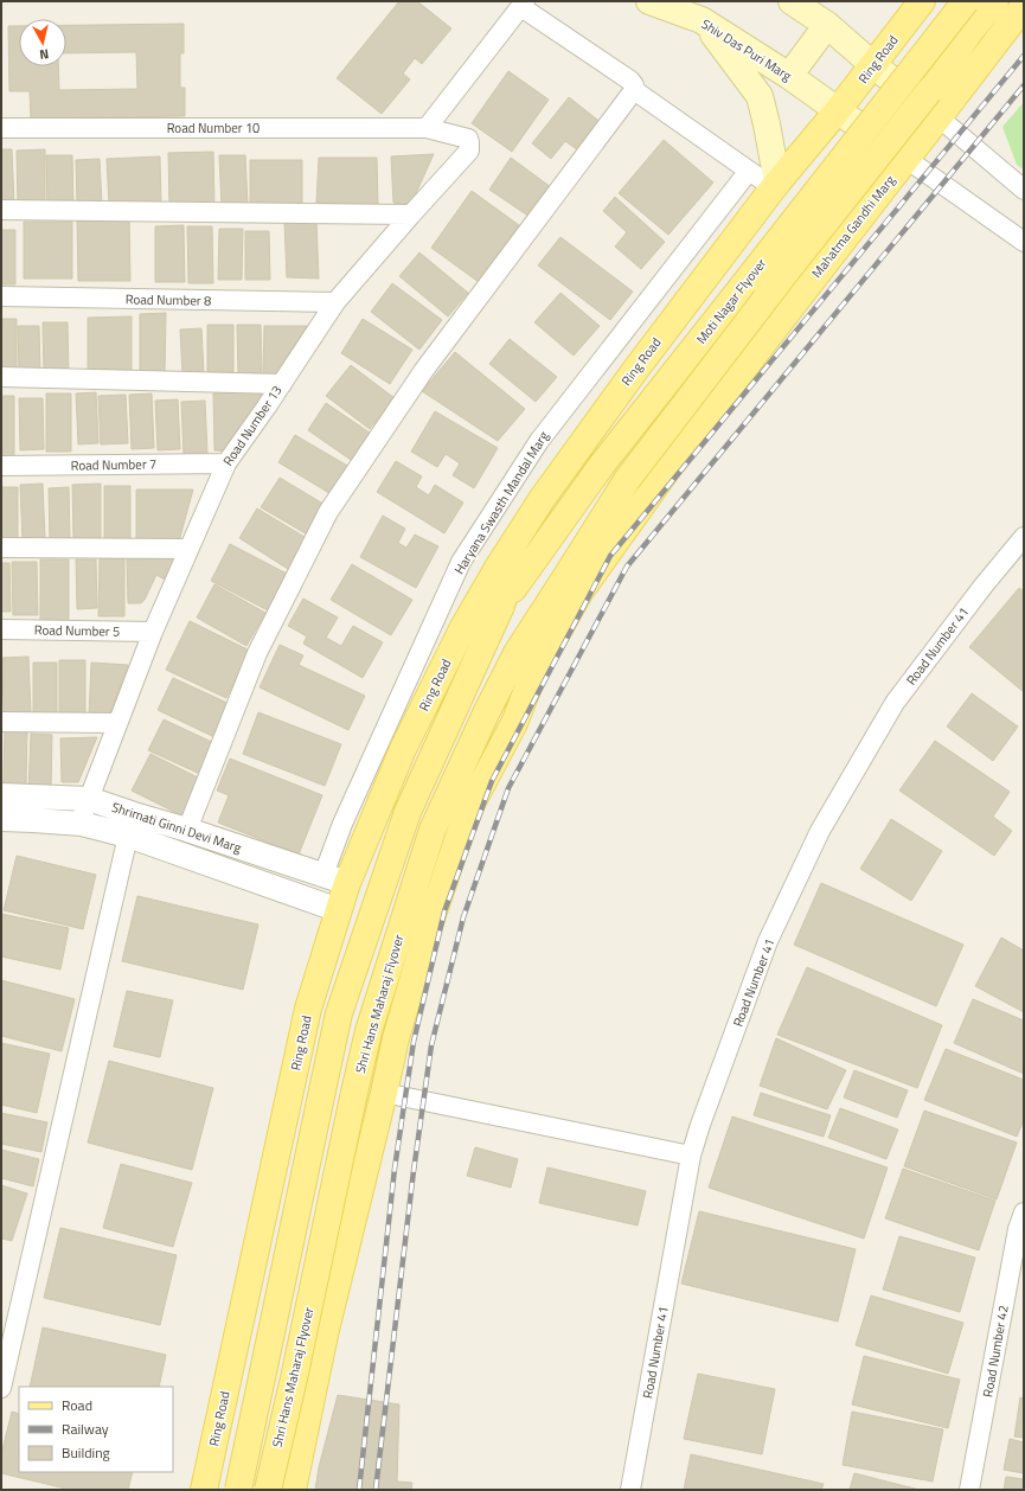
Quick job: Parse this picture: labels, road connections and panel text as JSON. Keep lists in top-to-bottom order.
{
  "streets": {
    "main road": [
      "Shiv Das Puri Marg",
      "Ring Road",
      "Mahatma Gandhi Marg",
      "Moti Nagar Flyover",
      "Shri Hans Maharaj Flyover"
    ],
    "street": [
      "Road Number 10",
      "Road Number 8",
      "Road Number 13",
      "Road Number 7",
      "Haryana Swasth Mandal Marg",
      "Road Number 5",
      "Road Number 41",
      "Shrimati Ginni Devi Marg",
      "Road Number 42"
    ]
  },
  "crossings": [
    ["Shiv Das Puri Marg", "Ring Road"],
    ["Shiv Das Puri Marg", "Mahatma Gandhi Marg"],
    ["Ring Road", "Haryana Swasth Mandal Marg"],
    ["Ring Road", "Shrimati Ginni Devi Marg"],
    ["Road Number 10", "Road Number 13"],
    ["Road Number 8", "Road Number 13"],
    ["Road Number 13", "Road Number 7"],
    ["Road Number 13", "Road Number 5"],
    ["Road Number 13", "Shrimati Ginni Devi Marg"],
    ["Haryana Swasth Mandal Marg", "Shrimati Ginni Devi Marg"]
  ],
  "legend": ["Road", "Railway", "Building"],
  "north": "bottom"
}
